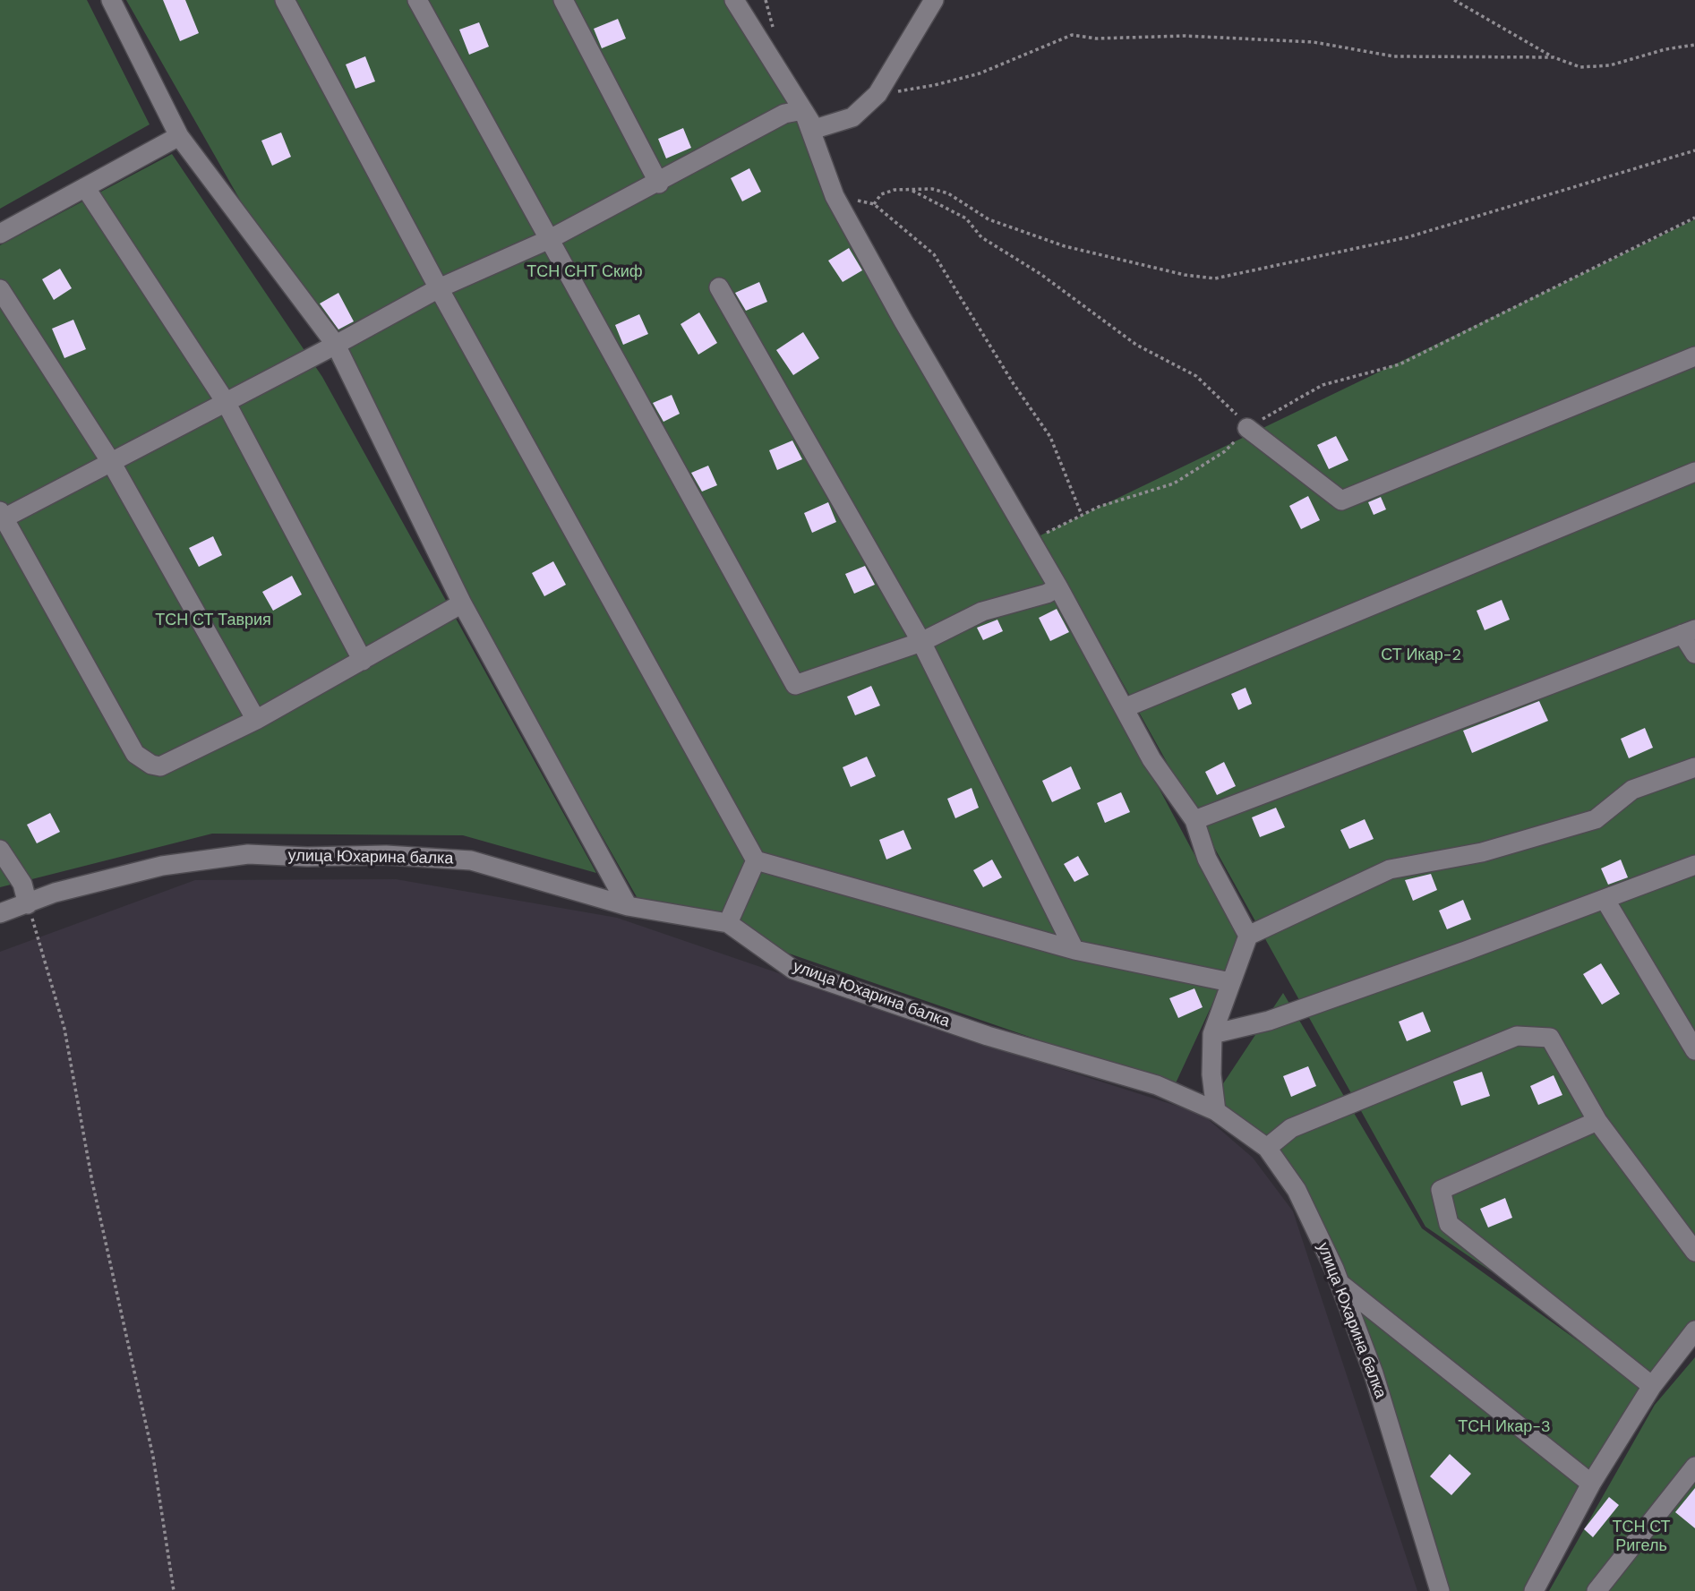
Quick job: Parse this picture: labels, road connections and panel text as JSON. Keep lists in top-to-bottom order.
{
  "streets": {
    "street": ["улица Юхарина балка"]
  },
  "parks": [
    "ТСН СНТ Скиф",
    "ТСН СТ Таврия",
    "СТ Икар-2",
    "ТСН Икар-3",
    "ТСН СТ Ригель"
  ]
}
